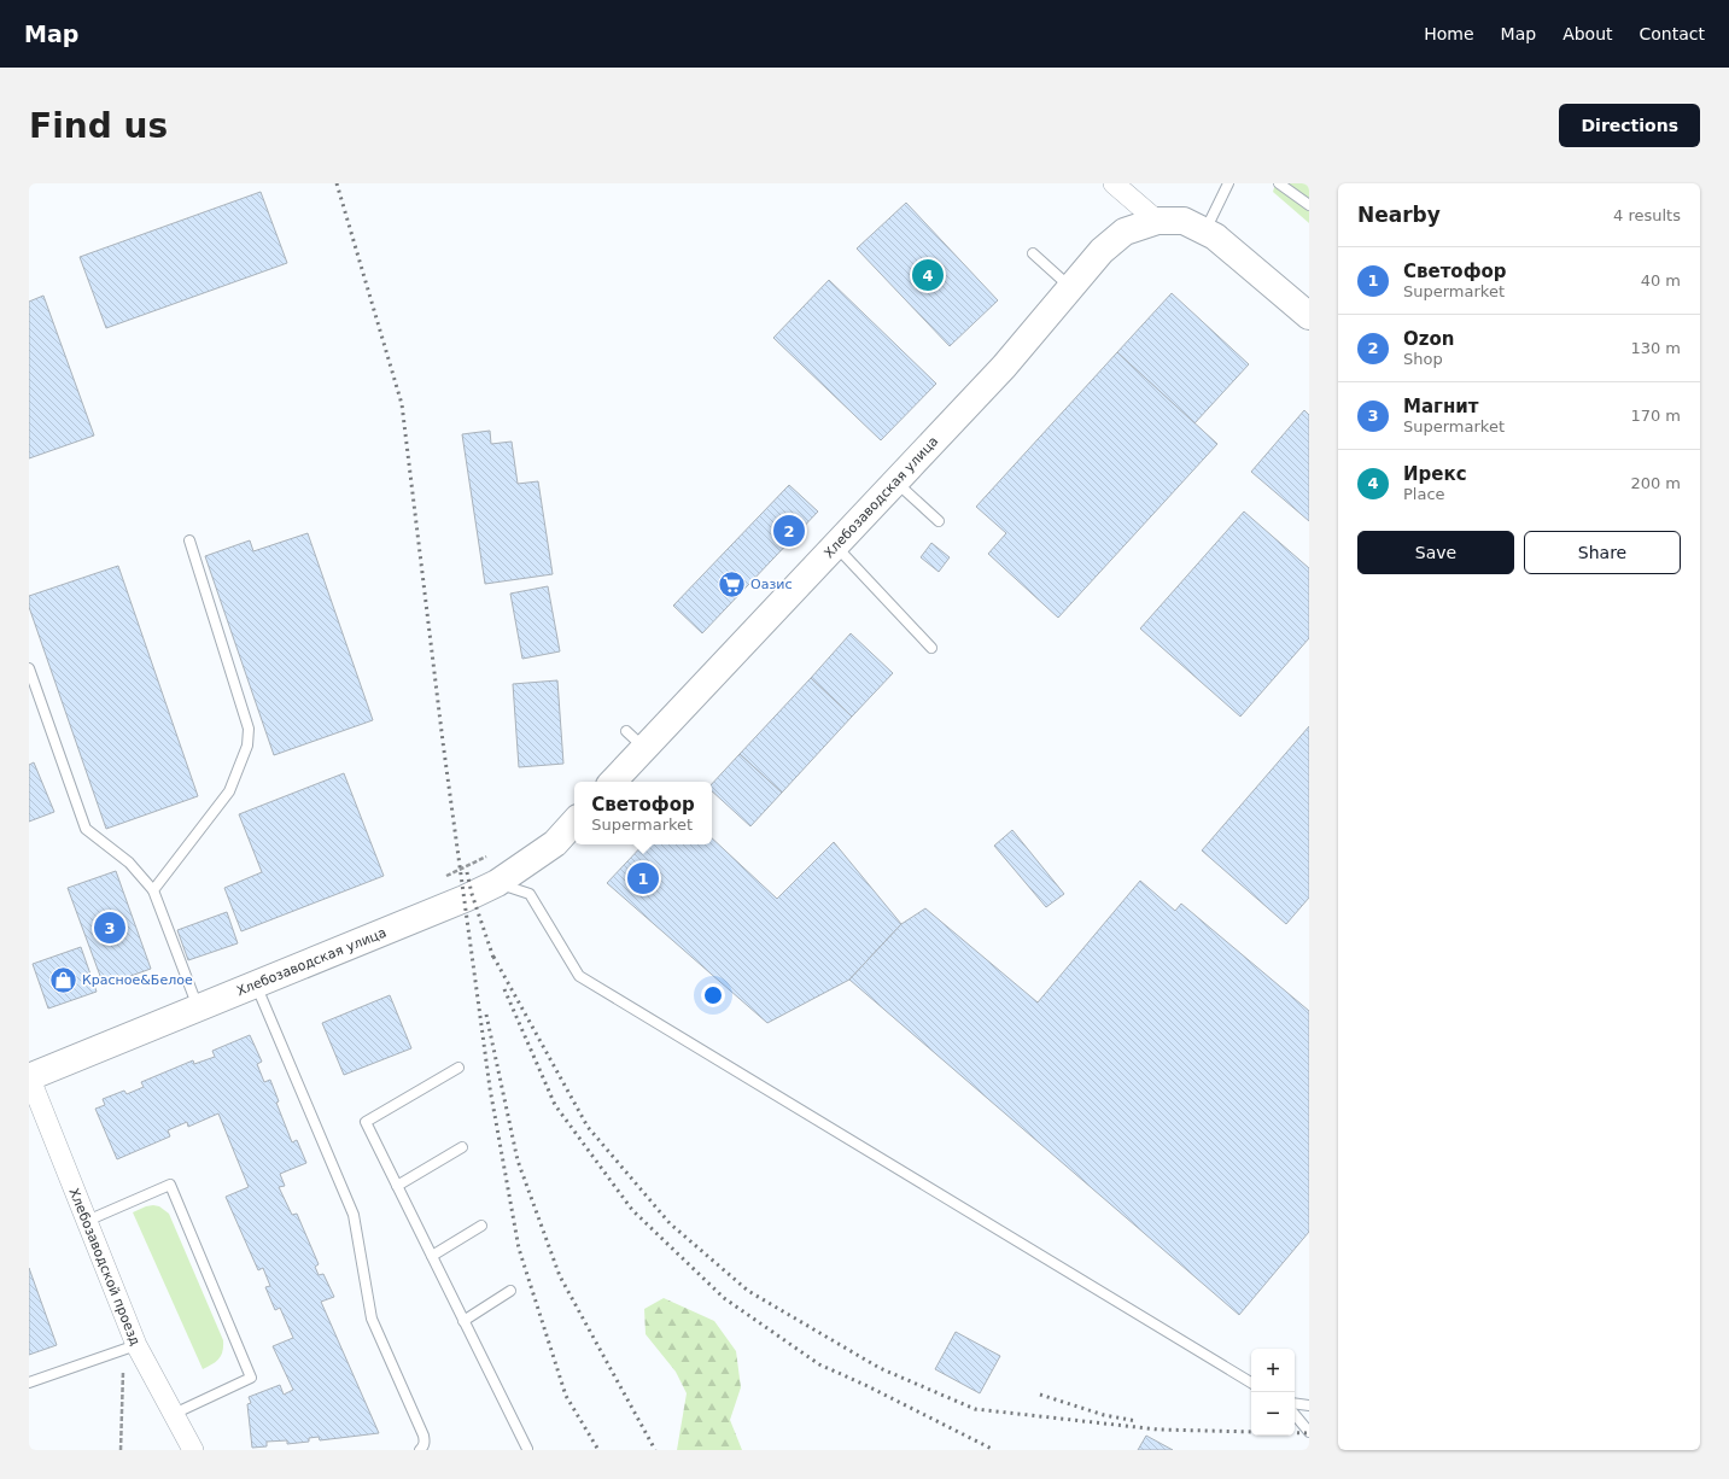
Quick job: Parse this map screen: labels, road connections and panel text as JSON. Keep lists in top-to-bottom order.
{
  "streets": {
    "main road": ["Хлебозаводская улица"],
    "street": ["Хлебозаводской проезд"]
  },
  "crossings": [
    ["Хлебозаводская улица", "Хлебозаводской проезд"]
  ],
  "places": {
    "supermarket": ["Оазис"],
    "shop": ["Красное&Белое"]
  },
  "page": {
    "header": "Map",
    "nav": [
      "Home",
      "Map",
      "About",
      "Contact"
    ],
    "buttons": [
      "Directions",
      ["Save", "Share"]
    ],
    "title": "Find us",
    "heading": ["Nearby", "4 results"],
    "list": [
      {
        "mark": "1",
        "name": "Светофор",
        "note": "Supermarket",
        "value": "40 m"
      },
      {
        "mark": "2",
        "name": "Ozon",
        "note": "Shop",
        "value": "130 m"
      },
      {
        "mark": "3",
        "name": "Магнит",
        "note": "Supermarket",
        "value": "170 m"
      },
      {
        "mark": "4",
        "name": "Ирекс",
        "note": "Place",
        "value": "200 m"
      }
    ],
    "pins": [
      "4",
      "2",
      "1",
      "3"
    ],
    "popup": ["Светофор", "Supermarket"],
    "map_buttons": ["+", "−"]
  }
}
